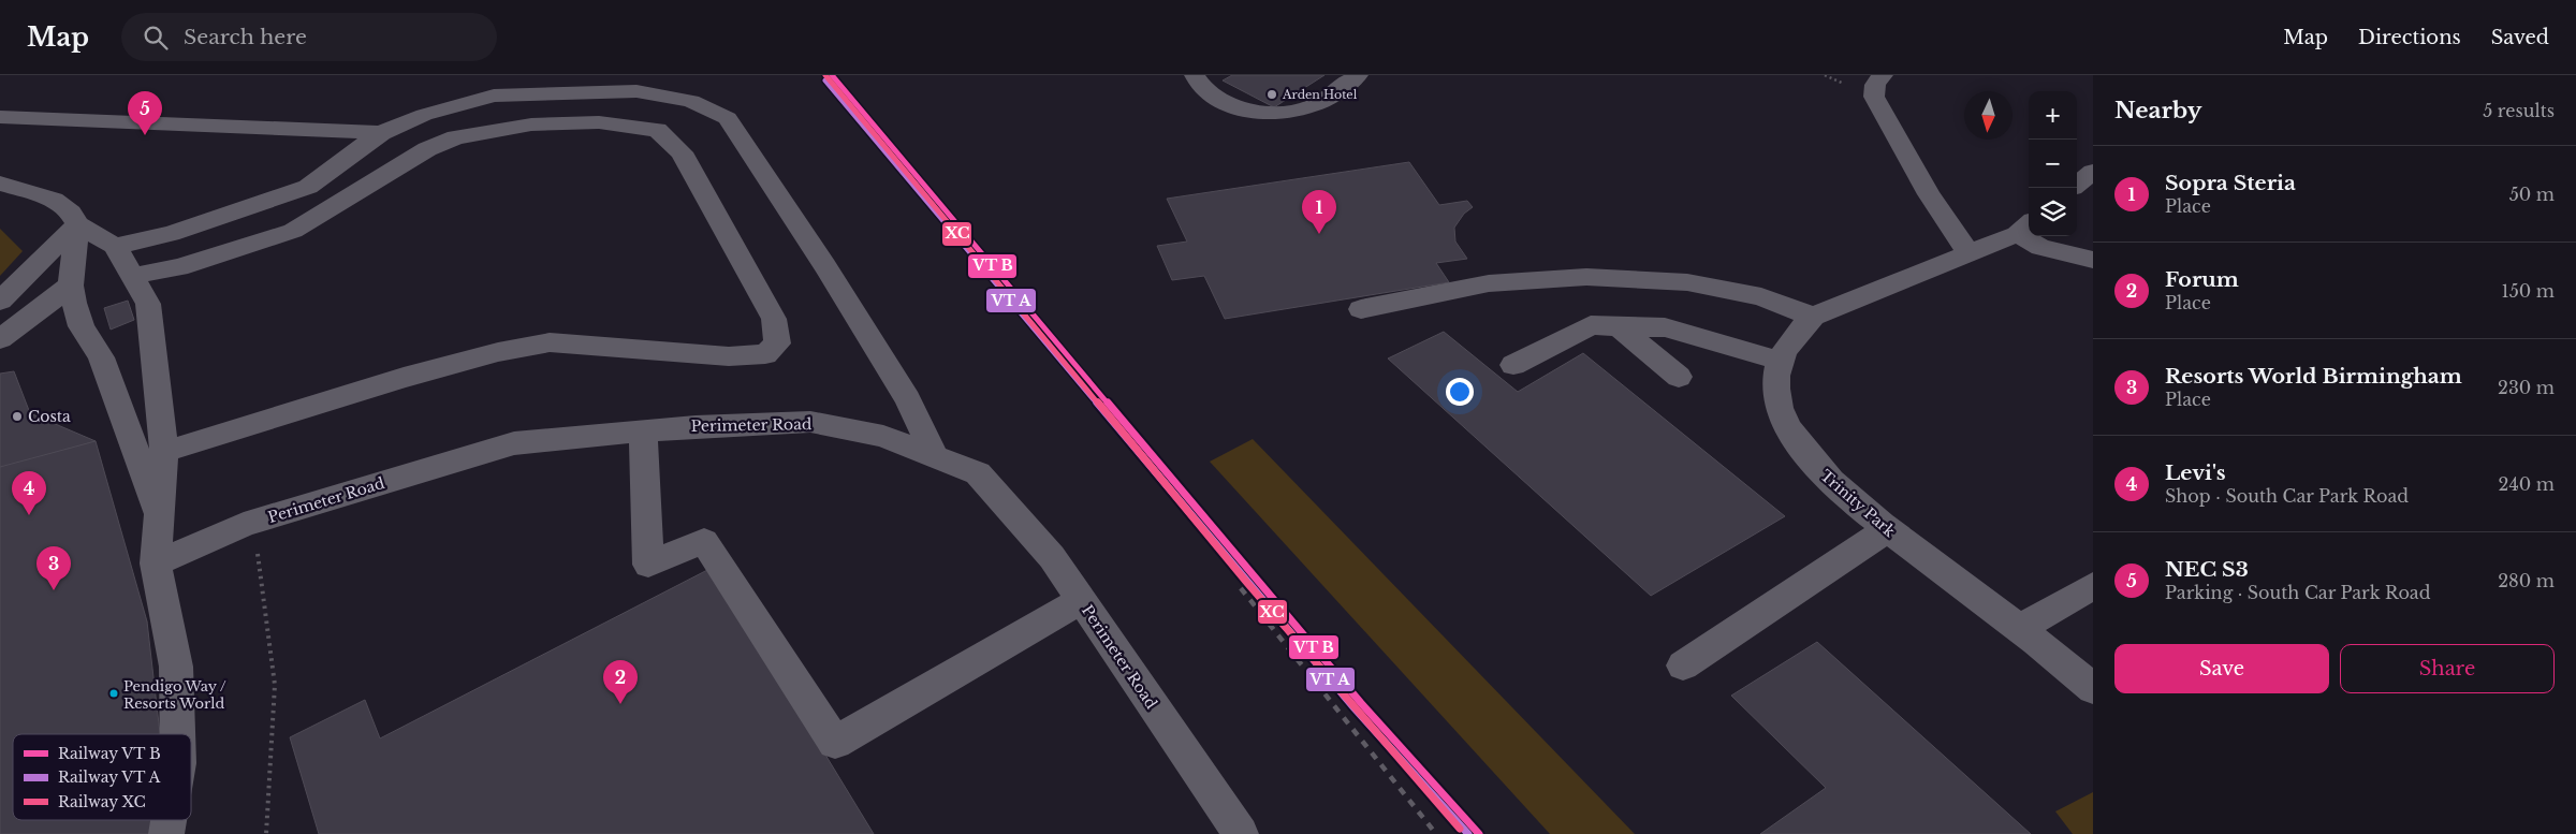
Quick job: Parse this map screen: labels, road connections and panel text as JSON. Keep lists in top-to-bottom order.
{
  "streets": {
    "street": ["Perimeter Road", "Trinity Park"]
  },
  "places": ["Arden Hotel", "Costa", "Pendigo Way / Resorts World"],
  "lines": ["rail line XC"],
  "legend": ["Railway VT B", "Railway VT A", "Railway XC"],
  "north": "bottom",
  "page": {
    "header": "Map",
    "search": "Search here",
    "nav": ["Map", "Directions", "Saved"],
    "heading": ["Nearby", "5 results"],
    "map_buttons": ["+", "−"],
    "pins": [
      "5",
      "1",
      "4",
      "3",
      "2"
    ],
    "list": [
      {
        "mark": "1",
        "name": "Sopra Steria",
        "note": "Place",
        "value": "50 m"
      },
      {
        "mark": "2",
        "name": "Forum",
        "note": "Place",
        "value": "150 m"
      },
      {
        "mark": "3",
        "name": "Resorts World Birmingham",
        "note": "Place",
        "value": "230 m"
      },
      {
        "mark": "4",
        "name": "Levi's",
        "note": "Shop · South Car Park Road",
        "value": "240 m"
      },
      {
        "mark": "5",
        "name": "NEC S3",
        "note": "Parking · South Car Park Road",
        "value": "280 m"
      }
    ],
    "buttons": ["Save", "Share"]
  }
}
